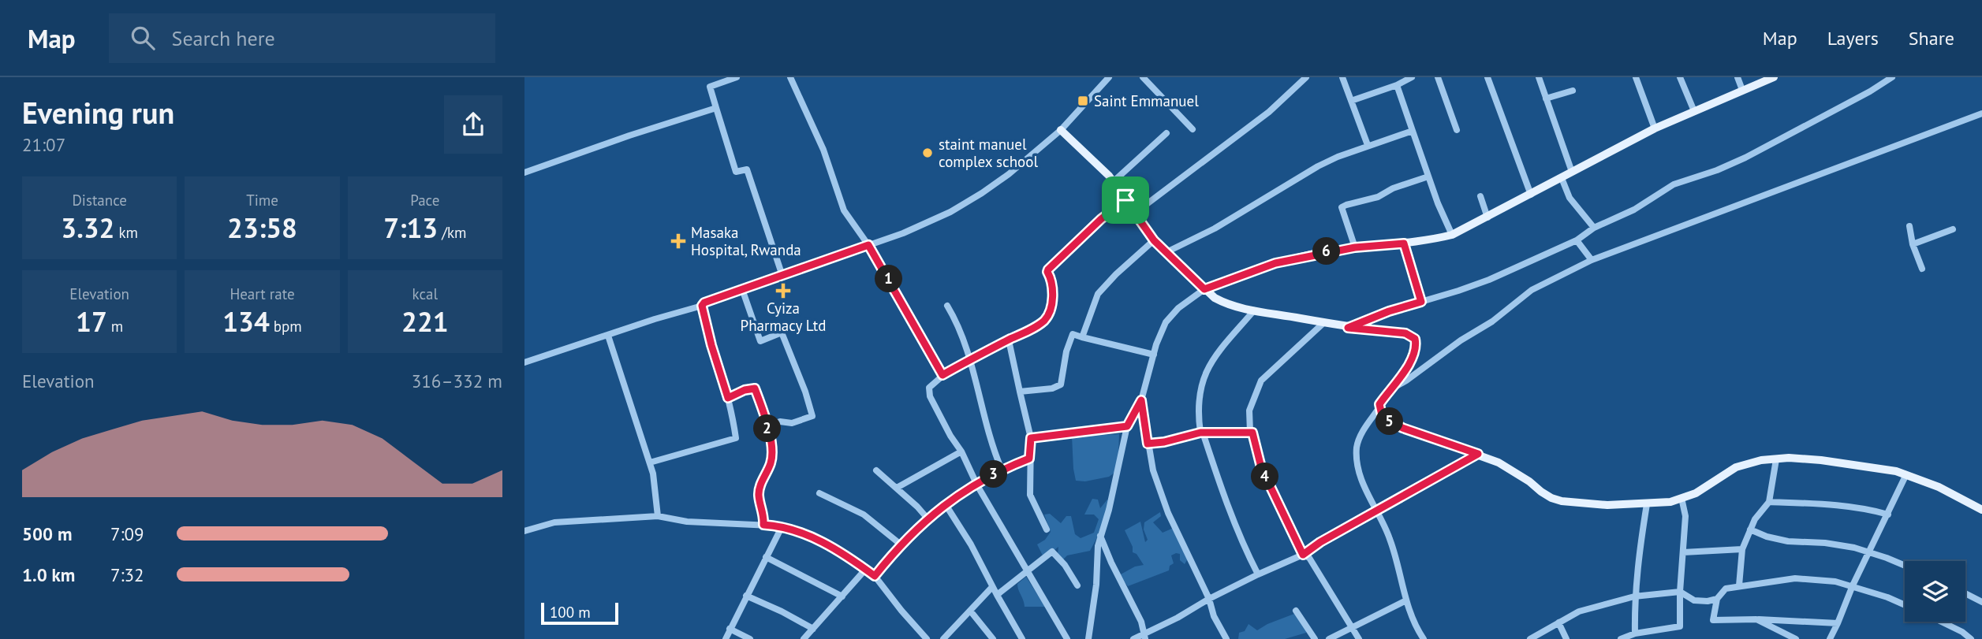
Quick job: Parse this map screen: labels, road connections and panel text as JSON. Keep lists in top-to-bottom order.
{
  "places": {
    "transit": ["Saint Emmanuel"],
    "other": ["staint manuel complex school"],
    "health": ["Masaka Hospital, Rwanda", "Cyiza Pharmacy Ltd"]
  },
  "scale_bar": "100 m",
  "page": {
    "header": "Map",
    "search": "Search here",
    "nav": ["Map", "Layers", "Share"],
    "heading": ["Evening run", "21:07"],
    "stats": [
      ["Distance", "3.32 km"],
      ["Time", "23:58"],
      ["Pace", "7:13 /km"],
      ["Elevation", "17 m"],
      ["Heart rate", "134 bpm"],
      ["kcal", "221"]
    ],
    "pins": [
      "6",
      "1",
      "5",
      "2",
      "3",
      "4"
    ],
    "chart": ["Elevation", "316–332 m"],
    "list": [
      {
        "name": "500 m",
        "note": "7:09"
      },
      {
        "name": "1.0 km",
        "note": "7:32"
      }
    ],
    "scale": "100 m"
  }
}
